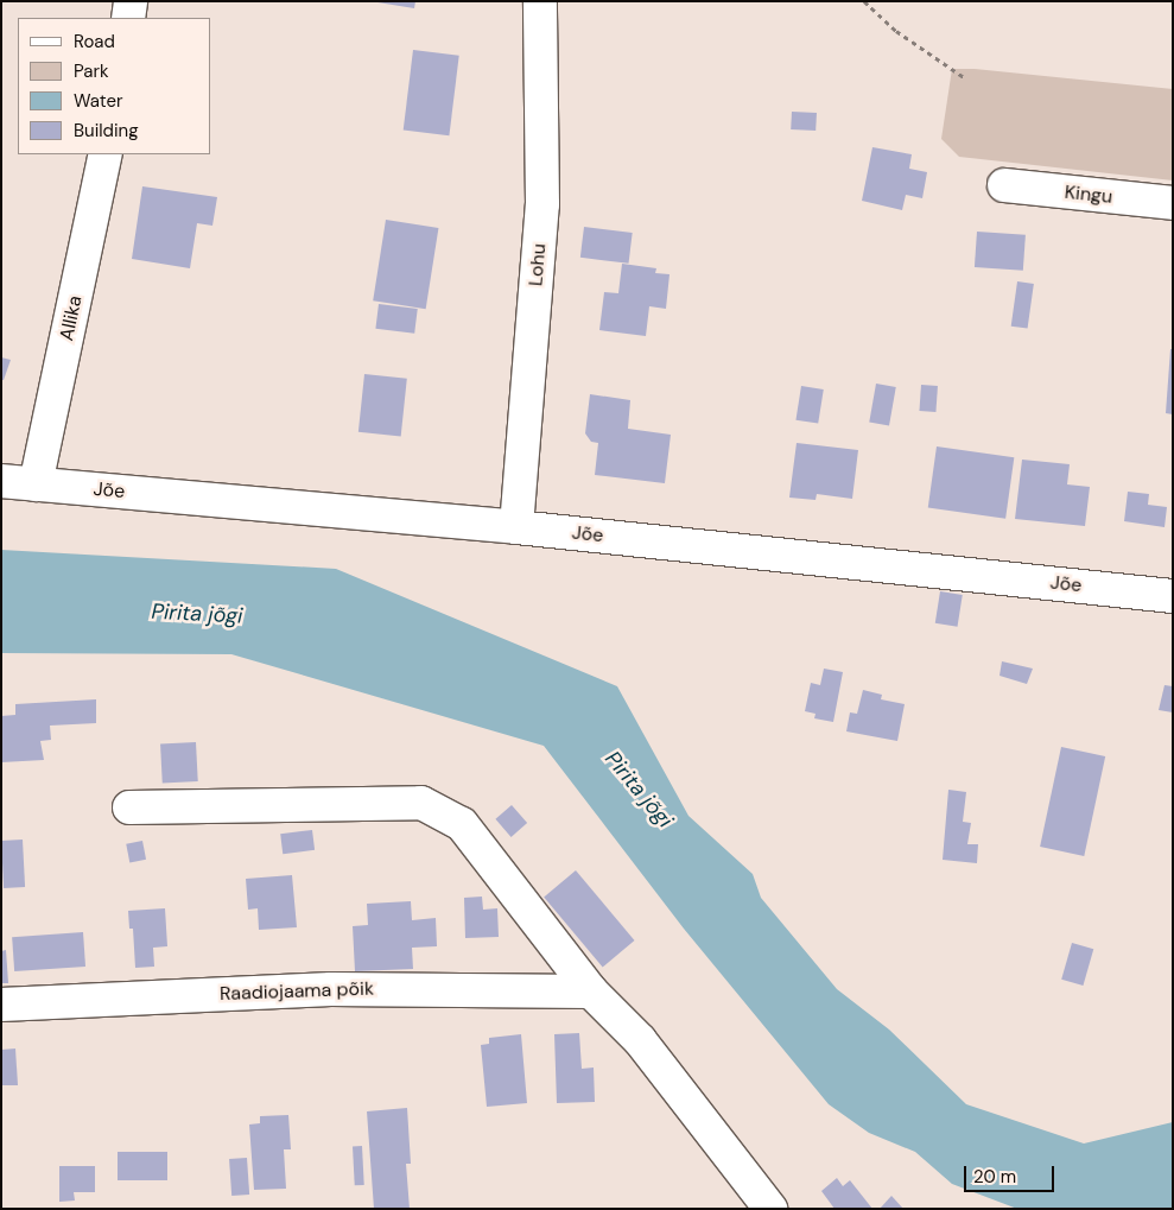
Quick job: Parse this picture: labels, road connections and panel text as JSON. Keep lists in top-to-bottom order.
{
  "streets": {
    "street": [
      "Kingu",
      "Lohu",
      "Allika",
      "Jõe",
      "Raadiojaama põik"
    ]
  },
  "crossings": [
    ["Lohu", "Jõe"],
    ["Allika", "Jõe"]
  ],
  "water": ["Pirita jõgi"],
  "legend": [
    "Road",
    "Park",
    "Water",
    "Building"
  ],
  "scale_bar": "20 m"
}
